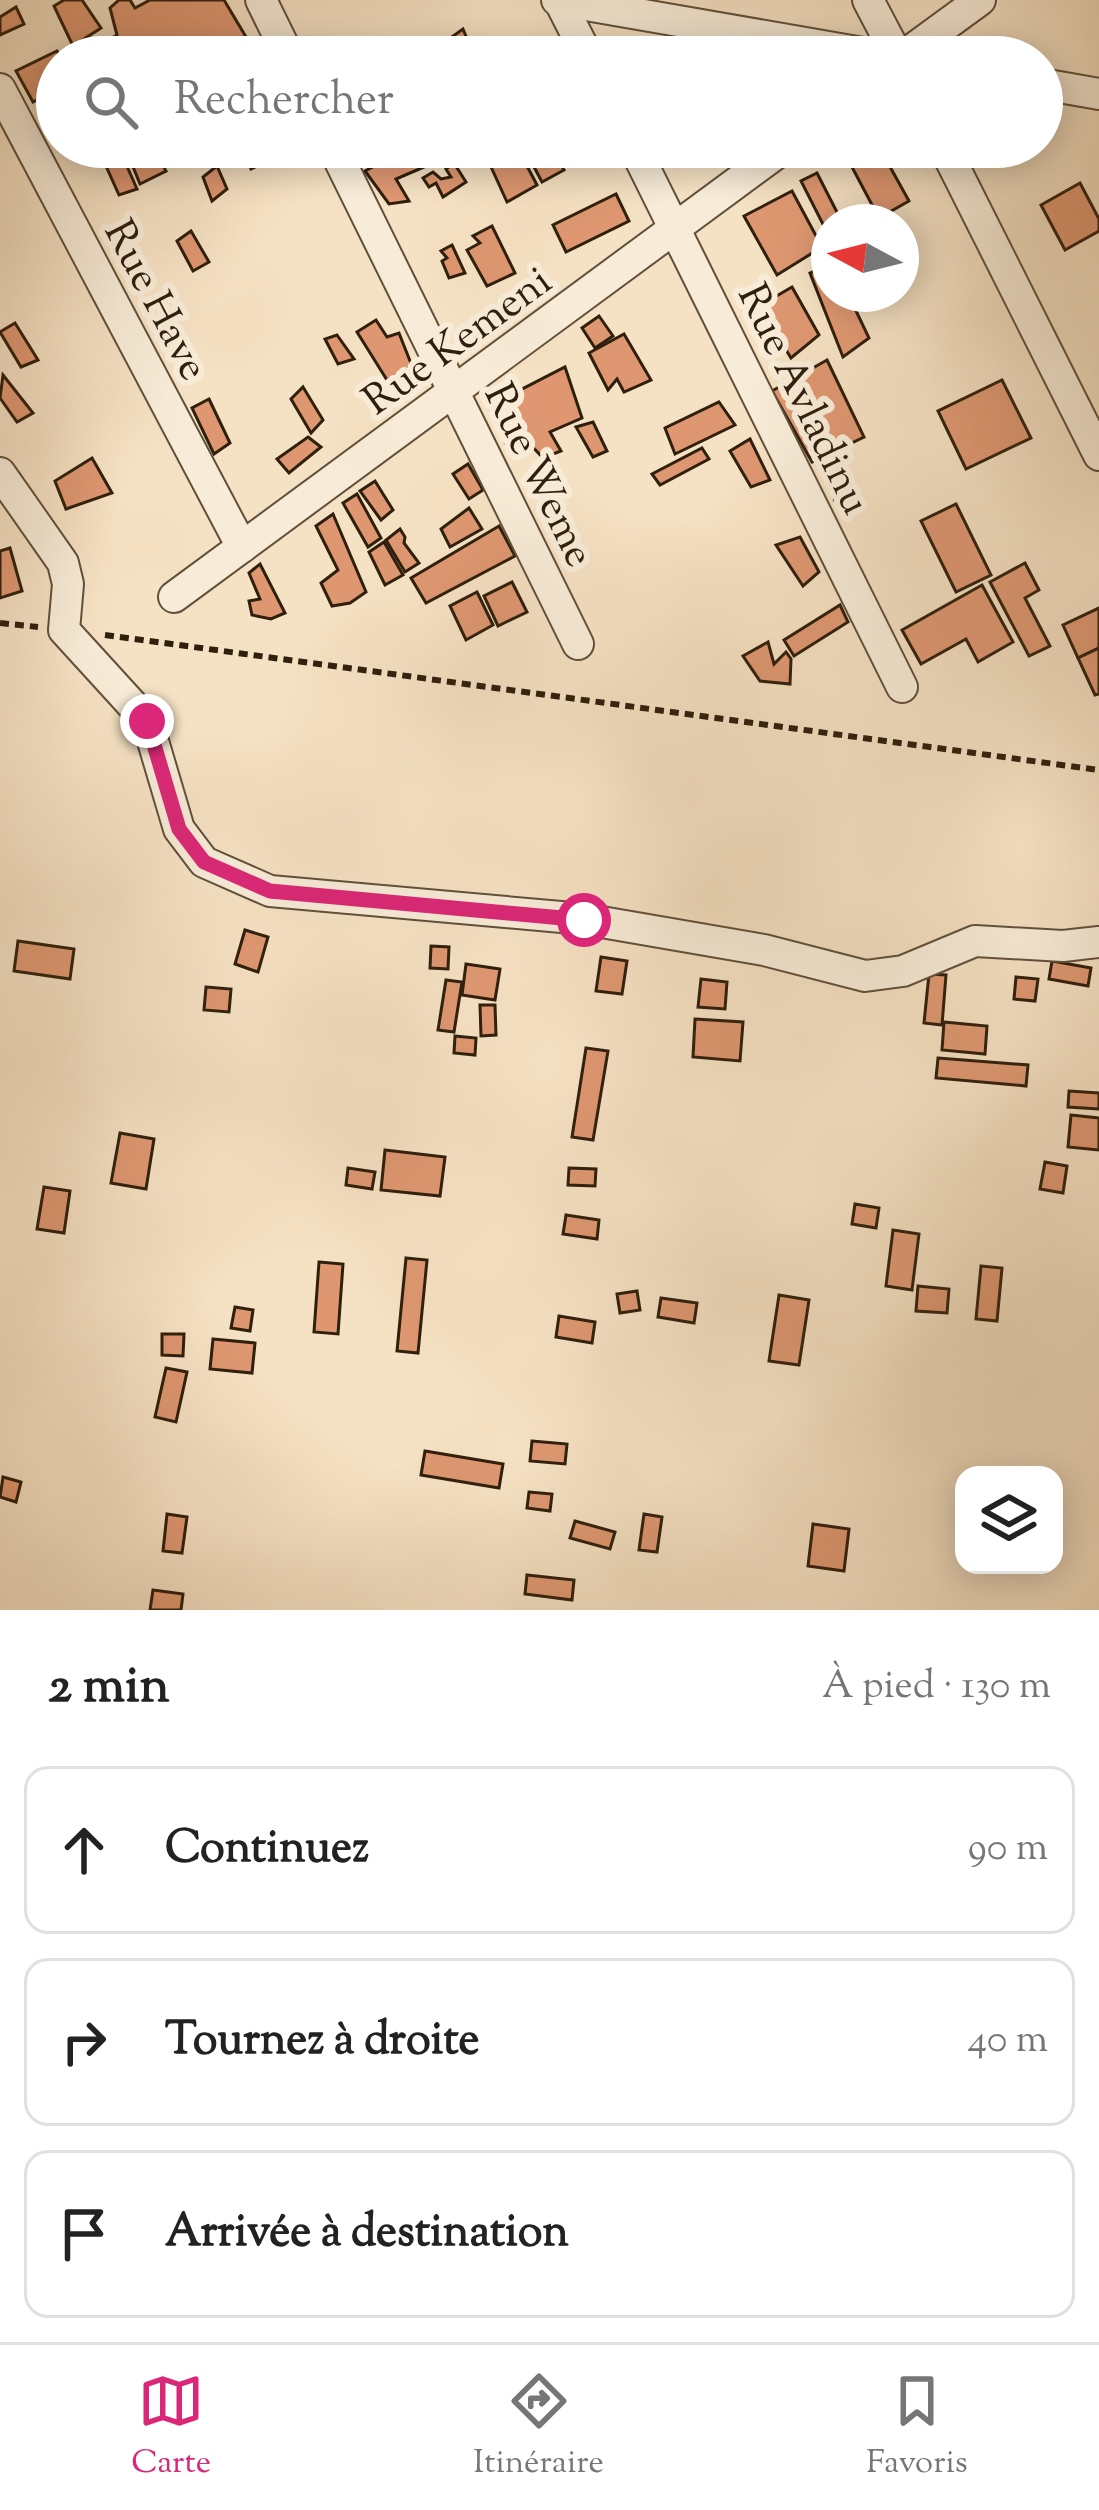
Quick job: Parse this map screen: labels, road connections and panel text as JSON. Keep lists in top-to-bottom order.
{
  "streets": {
    "street": [
      "Rue Have",
      "Rue Kemeni",
      "Rue Avladinu",
      "Rue Weme"
    ]
  },
  "crossings": [
    ["Rue Have", "Rue Kemeni"],
    ["Rue Kemeni", "Rue Avladinu"],
    ["Rue Kemeni", "Rue Weme"]
  ],
  "north": "left",
  "page": {
    "search": "Rechercher",
    "heading": ["2 min", "À pied · 130 m"],
    "list": [
      ["Continuez", "90 m"],
      ["Tournez à droite", "40 m"],
      "Arrivée à destination"
    ],
    "nav": ["Carte", "Itinéraire", "Favoris"]
  }
}
